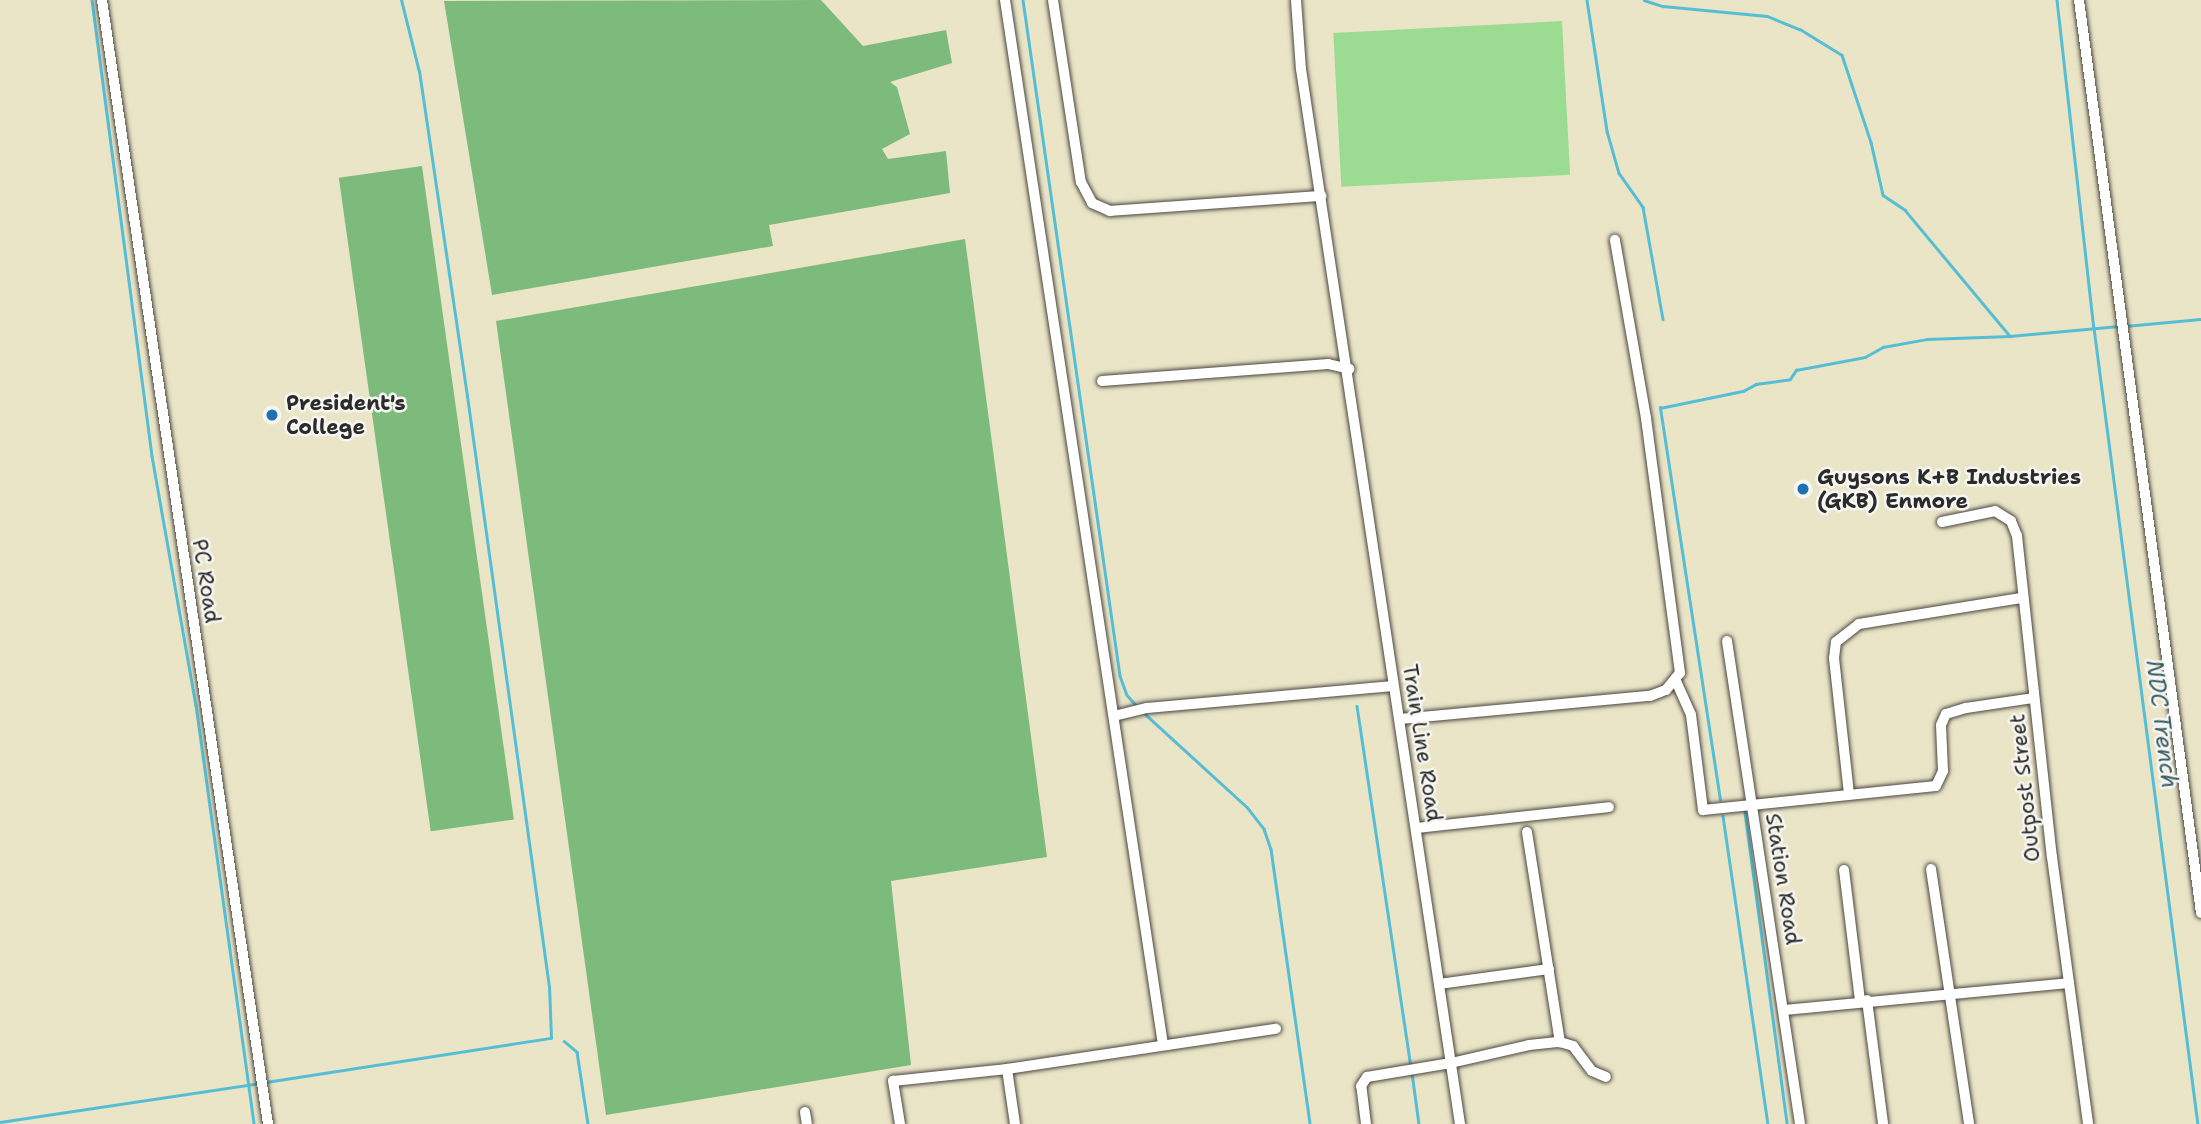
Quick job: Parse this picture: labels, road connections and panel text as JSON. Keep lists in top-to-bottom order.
{
  "streets": {
    "street": [
      "PC Road",
      "Train Line Road",
      "Outpost Street",
      "Station Road"
    ]
  },
  "water": ["NDC Trench"],
  "places": ["President's College", "Guysons K+B Industries (GKB) Enmore"]
}
